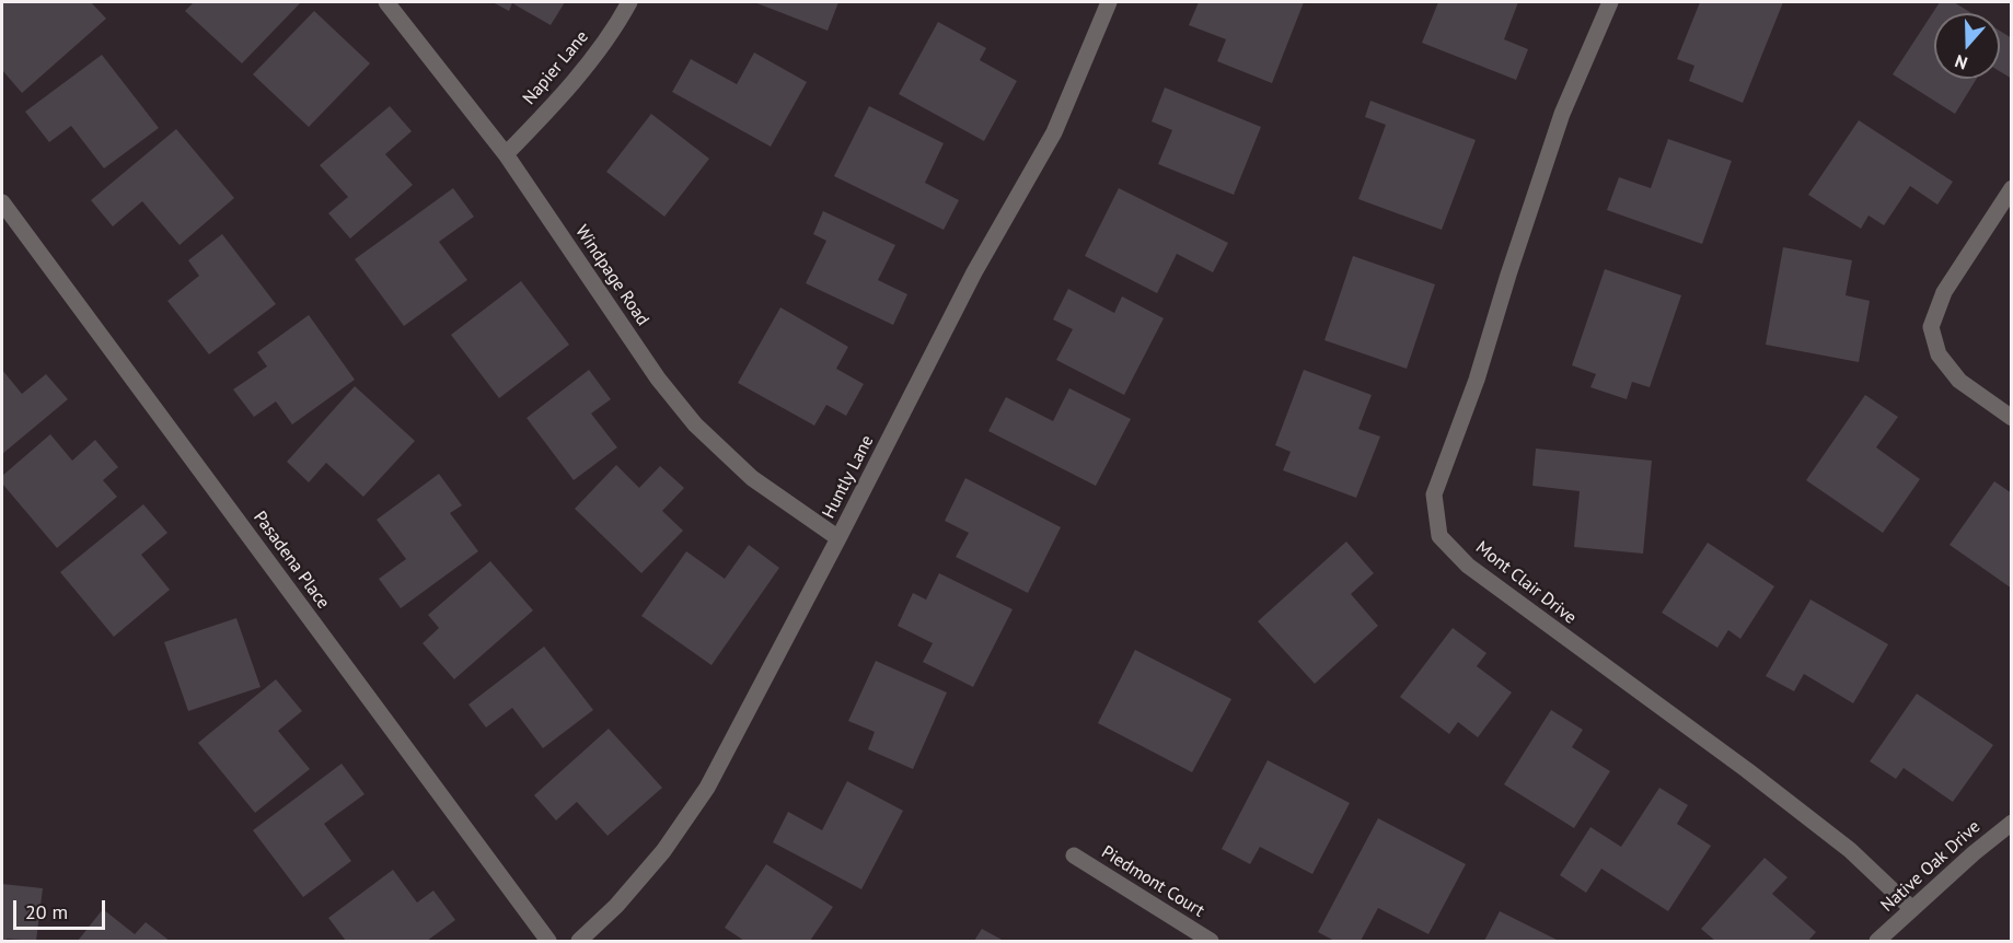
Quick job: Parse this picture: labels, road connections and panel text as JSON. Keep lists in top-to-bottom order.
{
  "streets": {
    "street": [
      "Napier Lane",
      "Windpage Road",
      "Huntly Lane",
      "Pasadena Place",
      "Mont Clair Drive",
      "Native Oak Drive",
      "Piedmont Court"
    ]
  },
  "crossings": [
    ["Napier Lane", "Windpage Road"],
    ["Windpage Road", "Huntly Lane"],
    ["Mont Clair Drive", "Native Oak Drive"]
  ],
  "scale_bar": "20 m",
  "north": "bottom"
}
